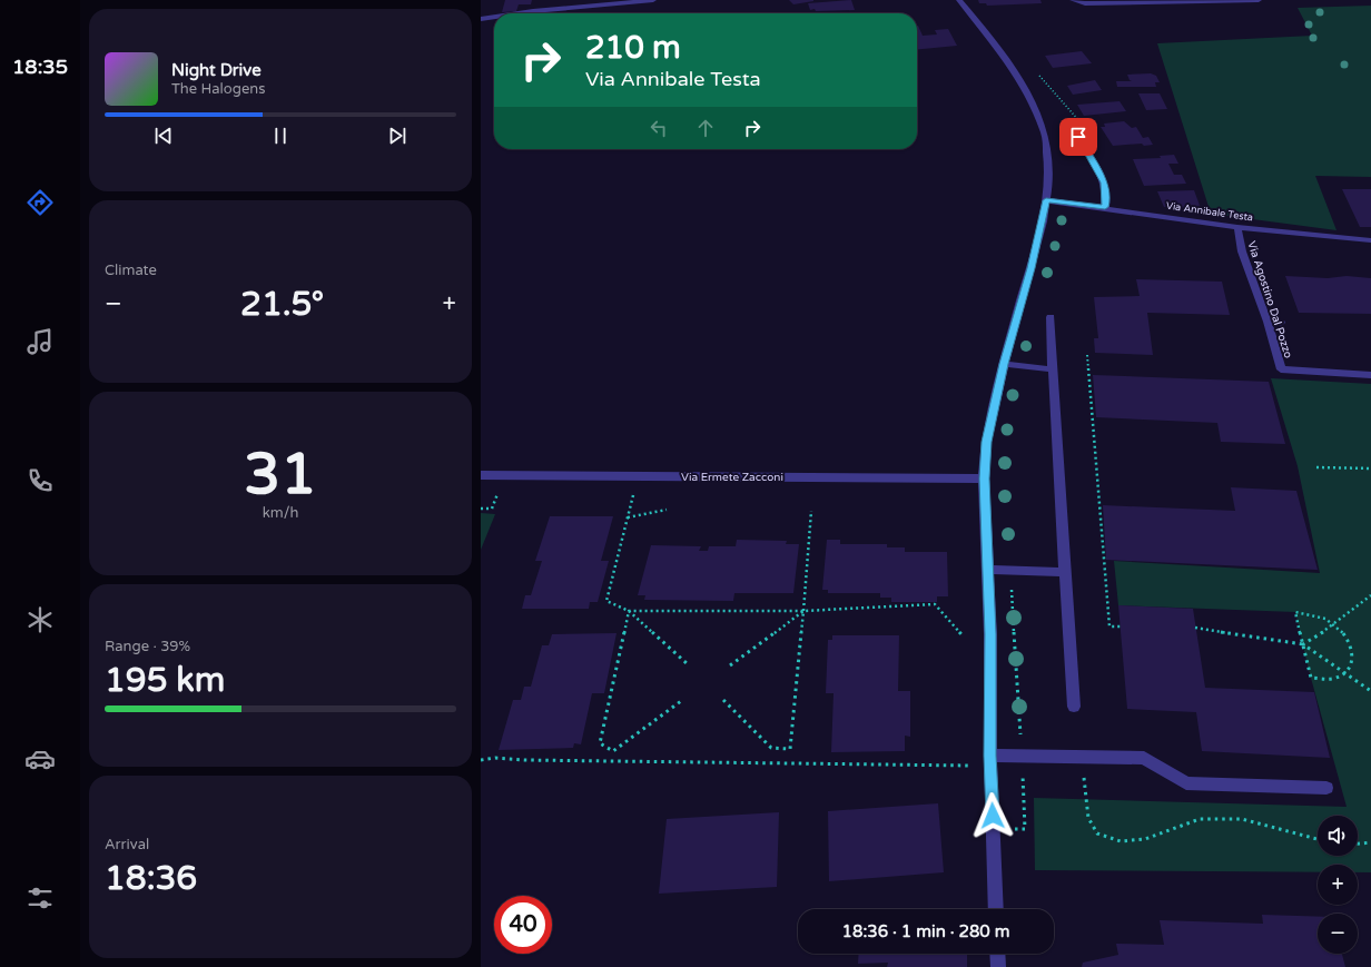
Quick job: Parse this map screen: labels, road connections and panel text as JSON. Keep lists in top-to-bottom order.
{
  "streets": {
    "street": ["Via Annibale Testa", "Via Agostino Dal Pozzo", "Via Ermete Zacconi"]
  },
  "crossings": [
    ["Via Annibale Testa", "Via Agostino Dal Pozzo"]
  ],
  "page": {
    "tabs": "18:35",
    "turn": ["210 m", "Via Annibale Testa"],
    "song": ["Night Drive", "The Halogens"],
    "tile": [
      "Climate",
      ["31", "km/h"],
      ["Range · 39%", "195 km"],
      ["Arrival", "18:36"]
    ],
    "heat": ["−", "21.5°", "+"],
    "map_buttons": ["+", "−"],
    "limit": "40",
    "trip": "18:36 · 1 min · 280 m"
  }
}
